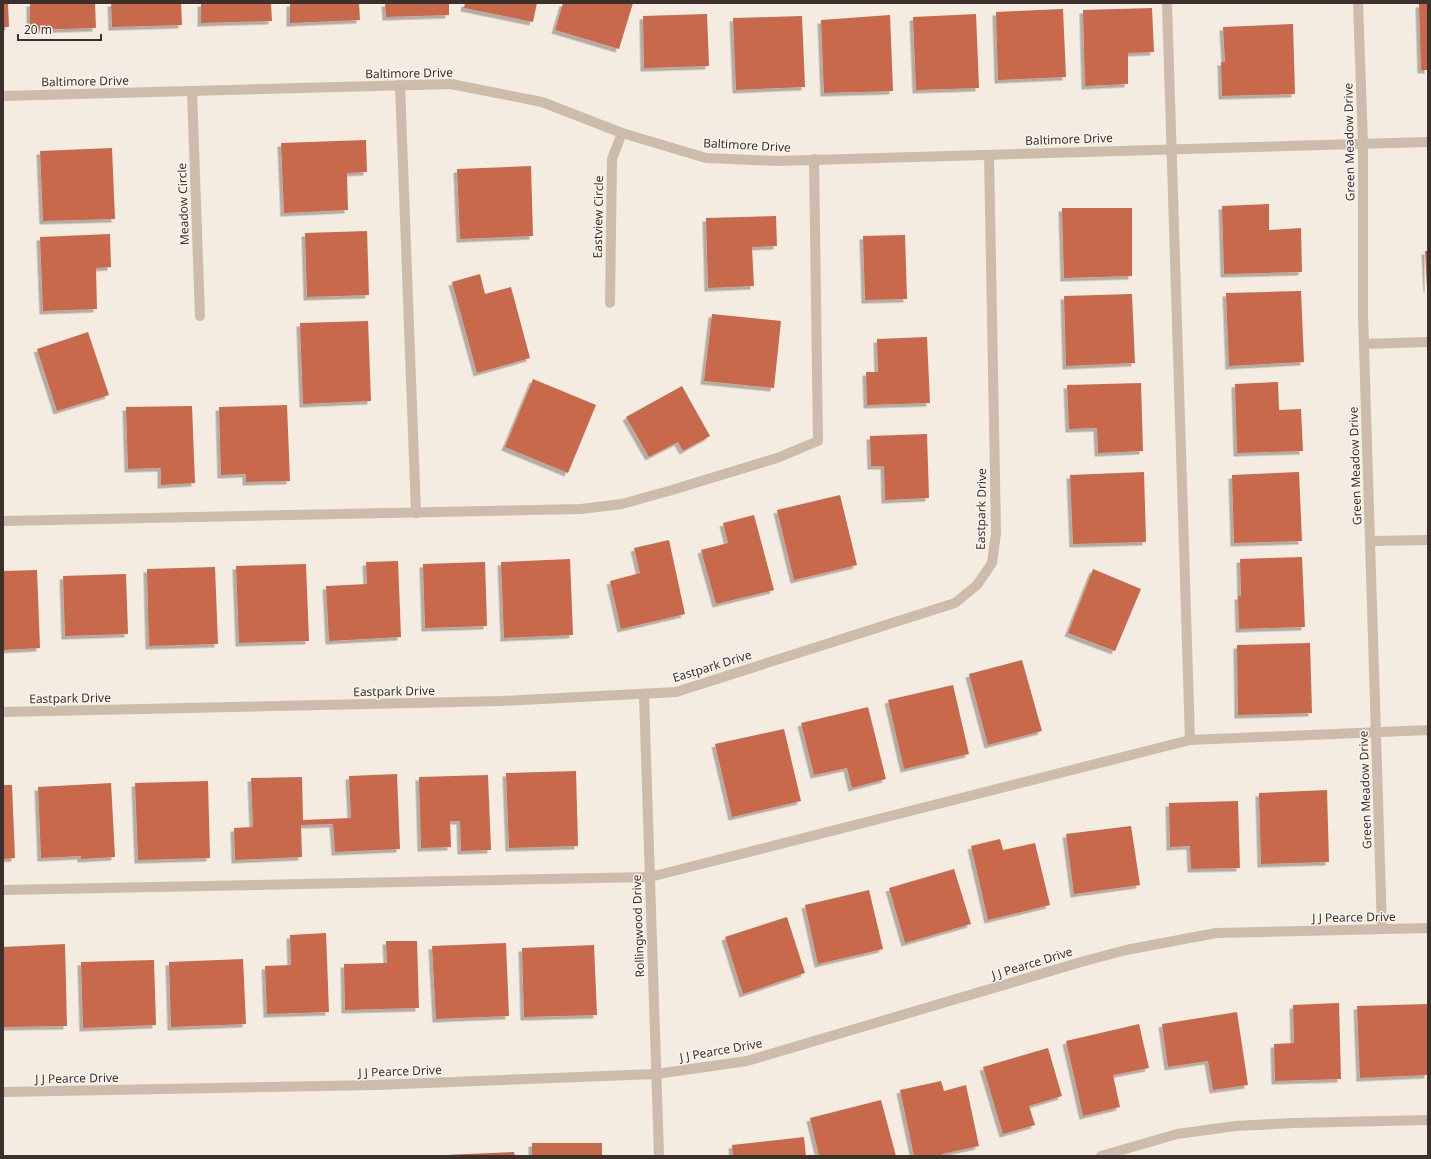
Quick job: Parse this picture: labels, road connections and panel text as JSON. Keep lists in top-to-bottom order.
{
  "streets": {
    "street": [
      "Baltimore Drive",
      "Green Meadow Drive",
      "Meadow Circle",
      "Eastview Circle",
      "Eastpark Drive",
      "J J Pearce Drive",
      "Rollingwood Drive"
    ]
  },
  "crossings": [
    ["Baltimore Drive", "Green Meadow Drive"],
    ["Baltimore Drive", "Meadow Circle"],
    ["Baltimore Drive", "Eastview Circle"],
    ["Baltimore Drive", "Eastpark Drive"],
    ["Green Meadow Drive", "J J Pearce Drive"],
    ["Eastpark Drive", "Rollingwood Drive"],
    ["J J Pearce Drive", "Rollingwood Drive"]
  ],
  "scale_bar": "20 m"
}
